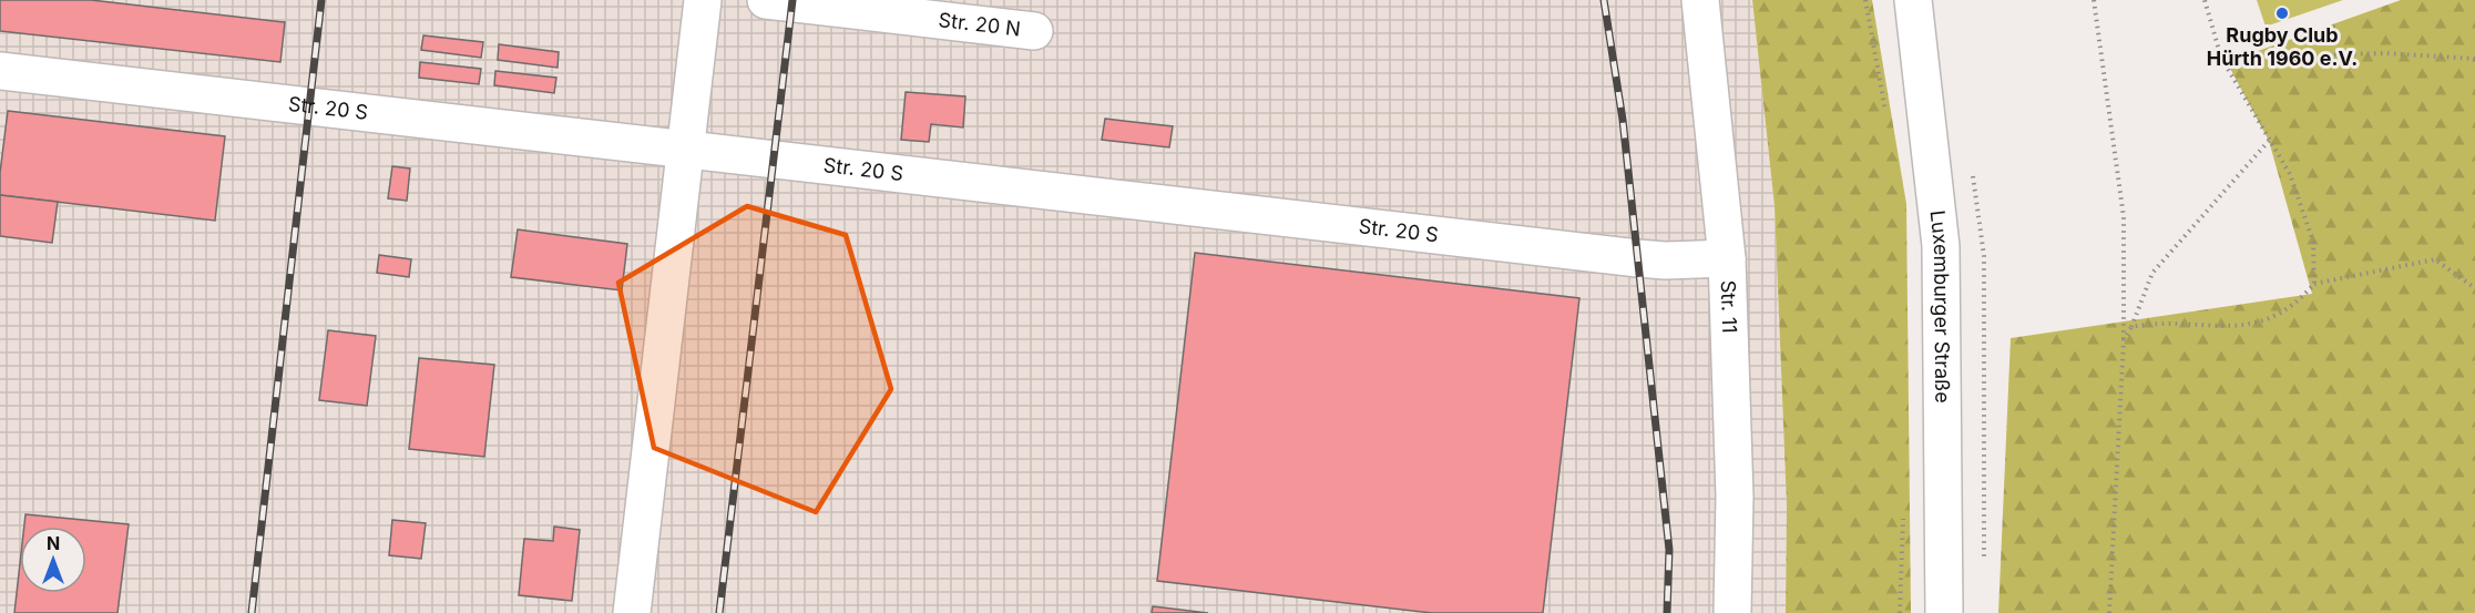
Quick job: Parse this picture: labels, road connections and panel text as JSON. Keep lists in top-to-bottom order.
{
  "streets": {
    "main road": [
      "Str. 20 N",
      "Str. 20 S",
      "Str. 11",
      "Luxemburger Straße"
    ]
  },
  "crossings": [
    ["Str. 20 S", "Str. 11"]
  ],
  "places": ["Rugby Club Hürth 1960 e.V."],
  "north": "top"
}
